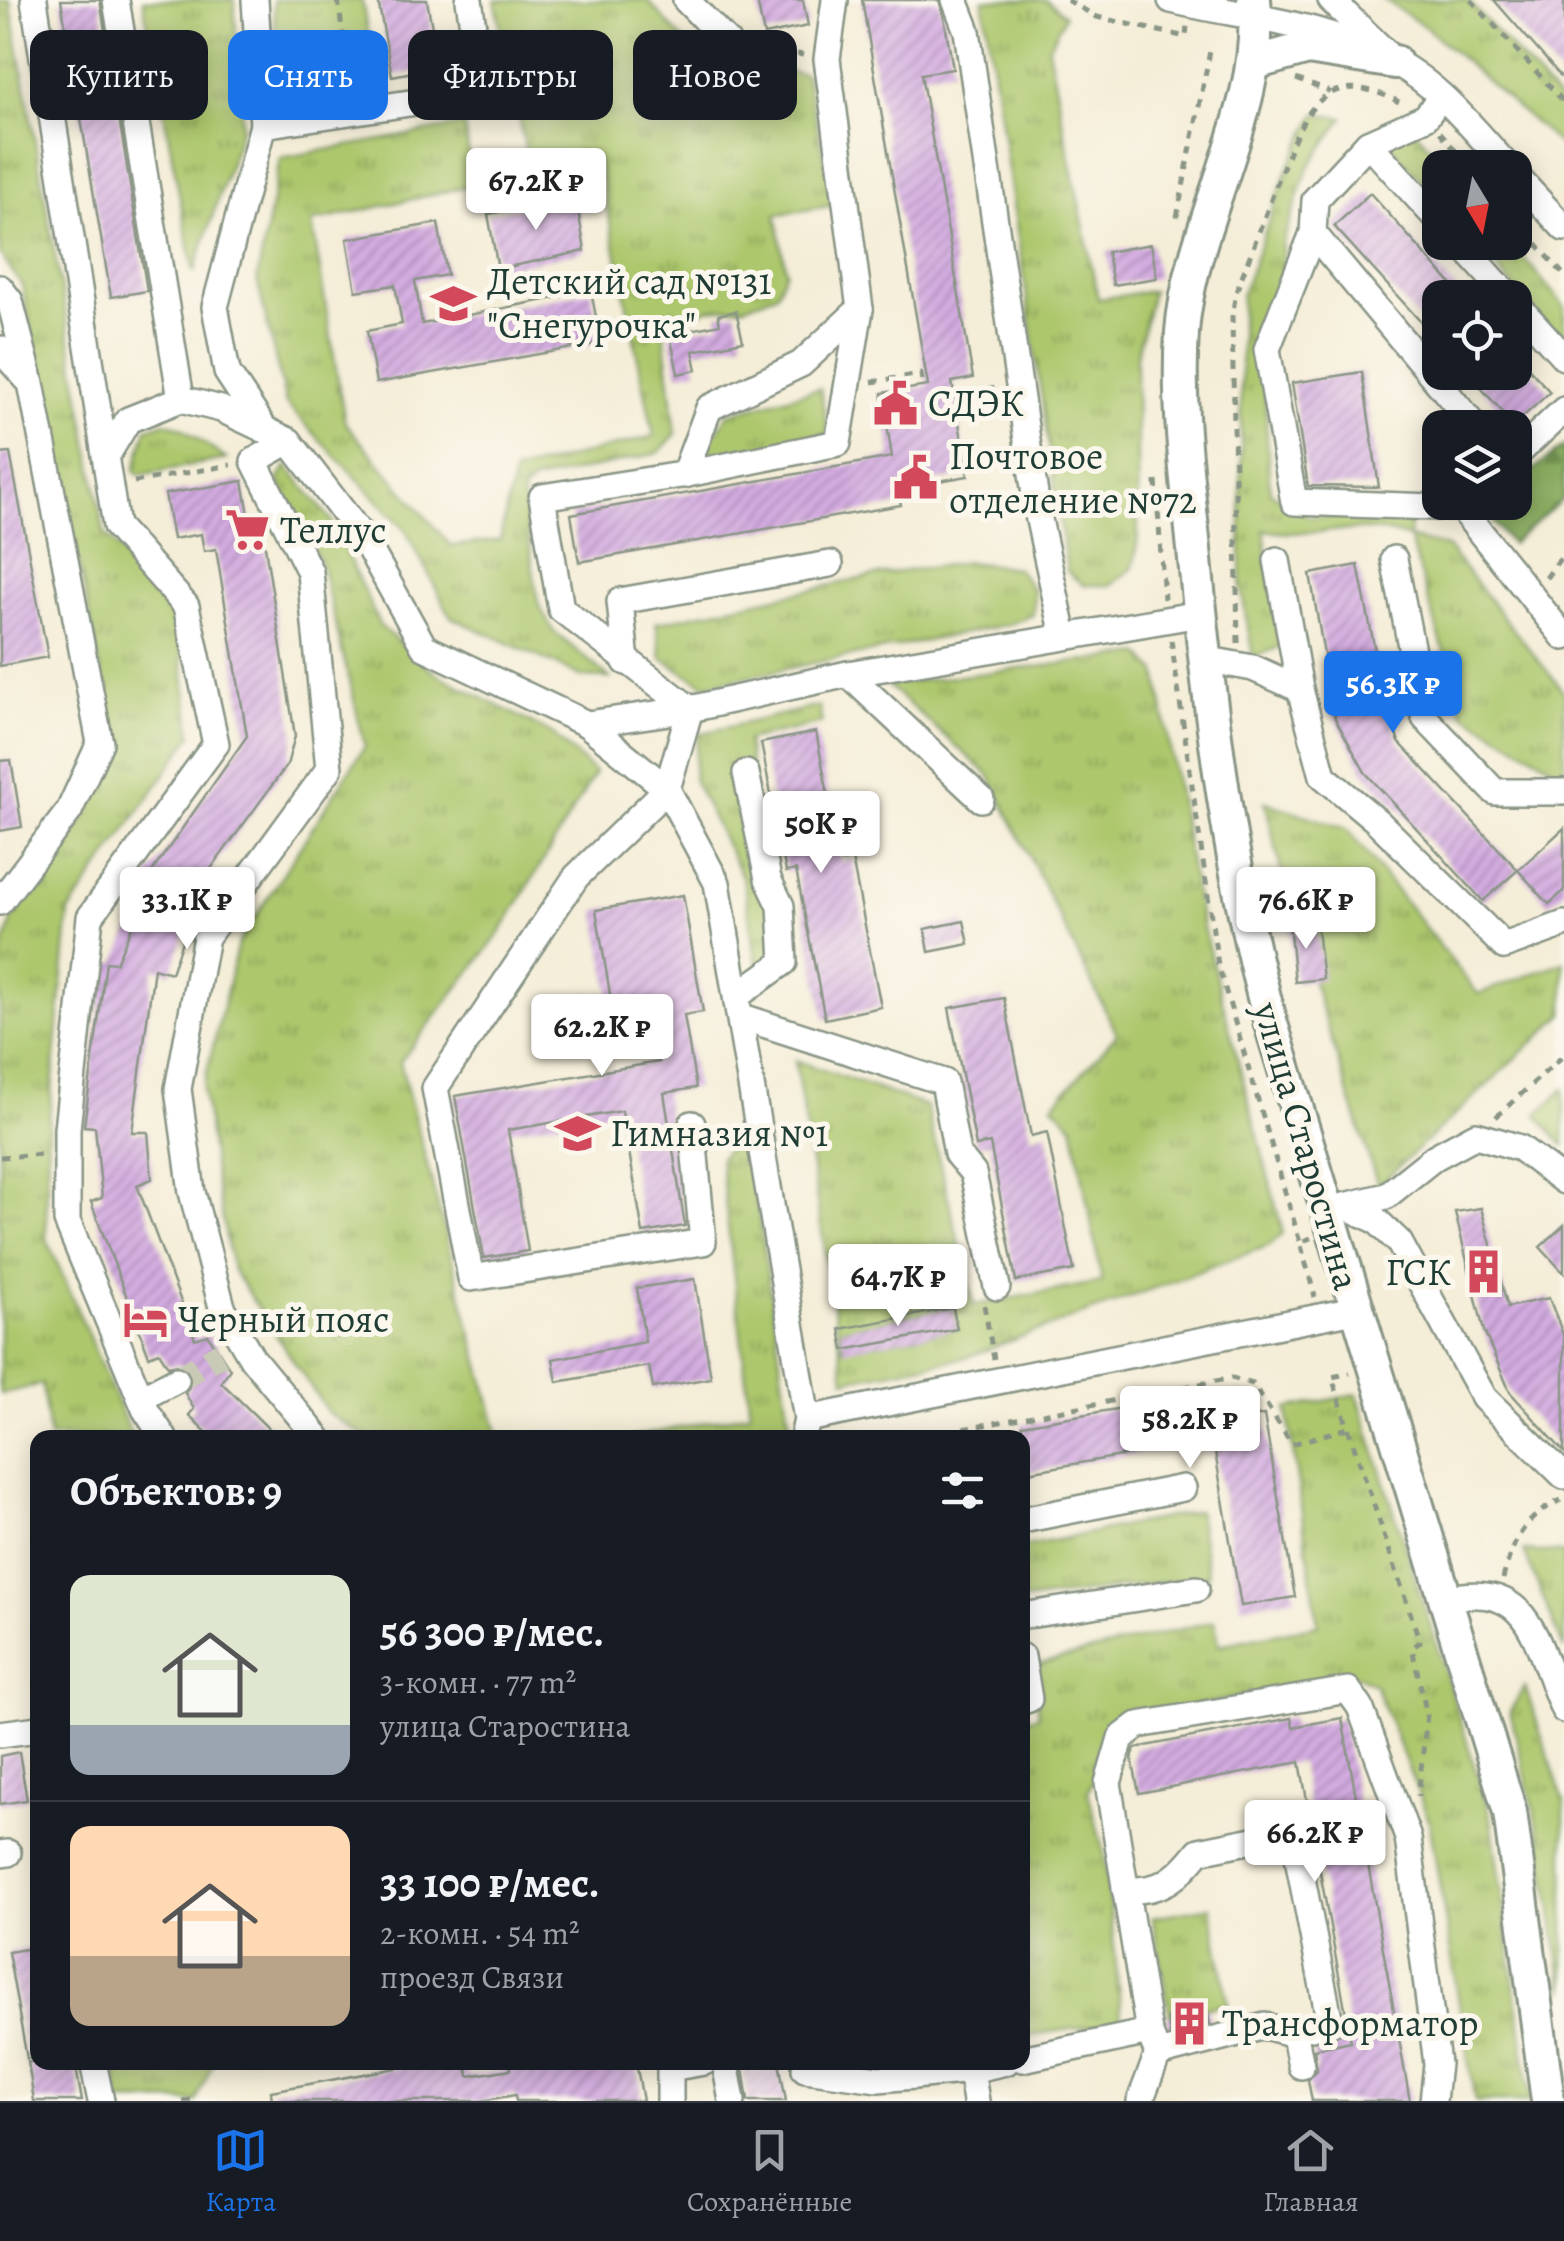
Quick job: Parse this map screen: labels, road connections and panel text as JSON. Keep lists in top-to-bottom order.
{
  "streets": {
    "main road": ["улица Старостина"]
  },
  "places": {
    "school or university": ["Детский сад №131 \"Снегурочка\"", "Гимназия №1"],
    "public building": ["СДЭК", "Почтовое отделение №72"],
    "supermarket": ["Теллус"],
    "building": ["ГСК", "Трансформатор"],
    "hotel": ["Черный пояс"]
  },
  "north": "bottom",
  "page": {
    "chip": [
      "Купить",
      "Снять",
      "Фильтры",
      "Новое"
    ],
    "price": [
      "67.2K ₽",
      "56.3K ₽",
      "50K ₽",
      "33.1K ₽",
      "76.6K ₽",
      "62.2K ₽",
      "64.7K ₽",
      "58.2K ₽",
      "66.2K ₽"
    ],
    "heading": "Объектов: 9",
    "list": [
      {
        "name": "56 300 ₽/мес.",
        "note": "3-комн. · 77 m² · улица Старостина"
      },
      {
        "name": "33 100 ₽/мес.",
        "note": "2-комн. · 54 m² · проезд Связи"
      }
    ],
    "tabs": ["Карта", "Сохранённые", "Главная"]
  }
}
